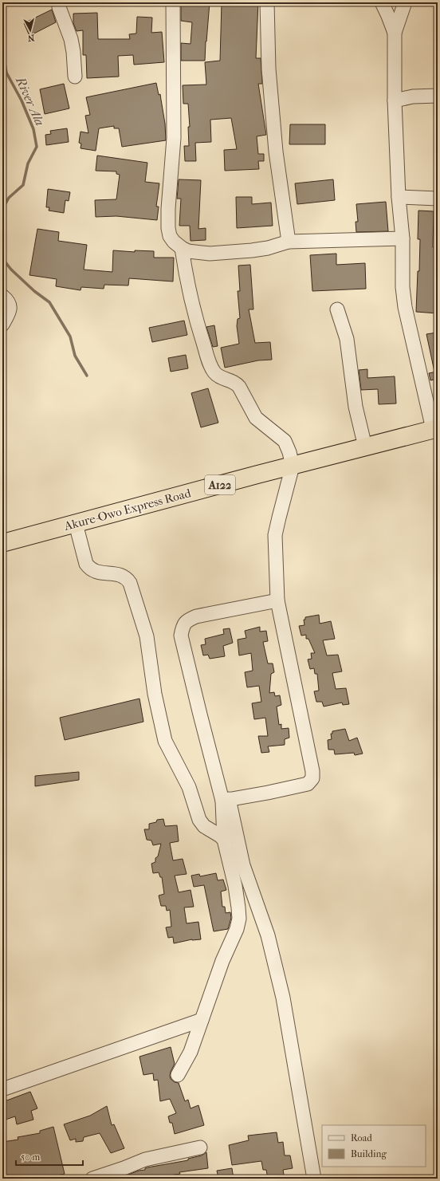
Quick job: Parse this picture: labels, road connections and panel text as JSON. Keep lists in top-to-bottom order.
{
  "streets": {
    "highway": ["A122", "Akure-Owo Express Road"]
  },
  "water": ["River Ala"],
  "legend": ["Road", "Building"],
  "scale_bar": "50 m",
  "north": "bottom"
}
